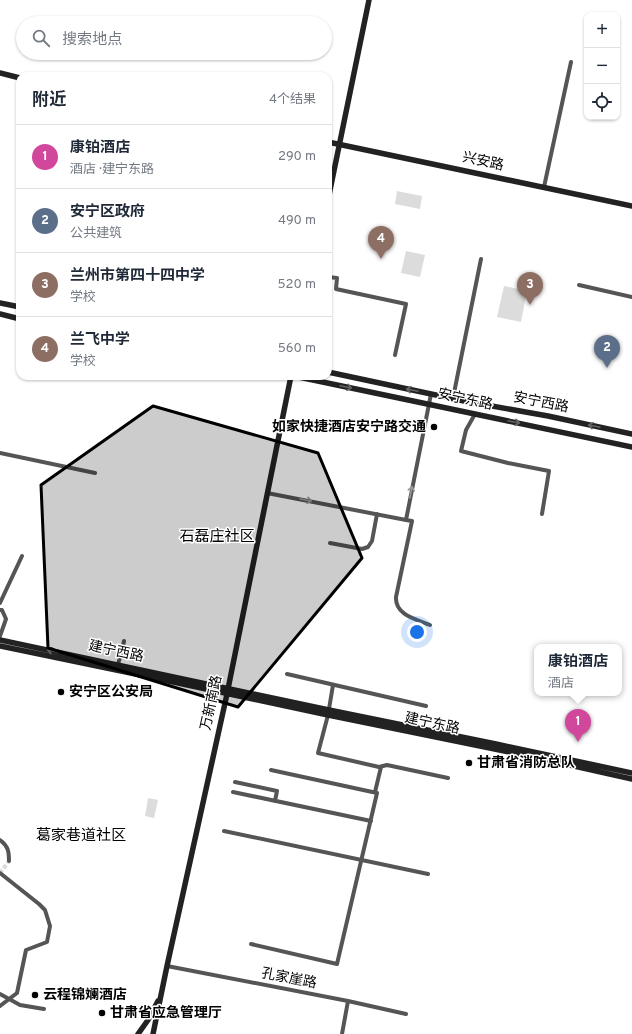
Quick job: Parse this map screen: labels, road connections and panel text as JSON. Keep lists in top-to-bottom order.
{
  "streets": {
    "main road": [
      "兴安路",
      "安宁东路",
      "安宁西路",
      "建宁西路",
      "万新南路",
      "建宁东路"
    ],
    "street": ["孔家崖路"]
  },
  "crossings": [
    ["建宁西路", "万新南路"],
    ["建宁西路", "建宁东路"],
    ["万新南路", "建宁东路"],
    ["万新南路", "孔家崖路"]
  ],
  "one_way": ["安宁东路", "安宁西路"],
  "districts": ["石磊庄社区", "葛家巷道社区"],
  "places": [
    "如家快捷酒店安宁路交通",
    "安宁区公安局",
    "甘肃省消防总队",
    "云程锦斓酒店",
    "甘肃省应急管理厅"
  ],
  "page": {
    "map_buttons": ["+", "−"],
    "search": "搜索地点",
    "heading": ["附近", "4个结果"],
    "list": [
      {
        "mark": "1",
        "name": "康铂酒店",
        "note": "酒店 · 建宁东路",
        "value": "290 m"
      },
      {
        "mark": "2",
        "name": "安宁区政府",
        "note": "公共建筑",
        "value": "490 m"
      },
      {
        "mark": "3",
        "name": "兰州市第四十四中学",
        "note": "学校",
        "value": "520 m"
      },
      {
        "mark": "4",
        "name": "兰飞中学",
        "note": "学校",
        "value": "560 m"
      }
    ],
    "pins": [
      "4",
      "3",
      "2",
      "1"
    ],
    "popup": ["康铂酒店", "酒店"]
  }
}
